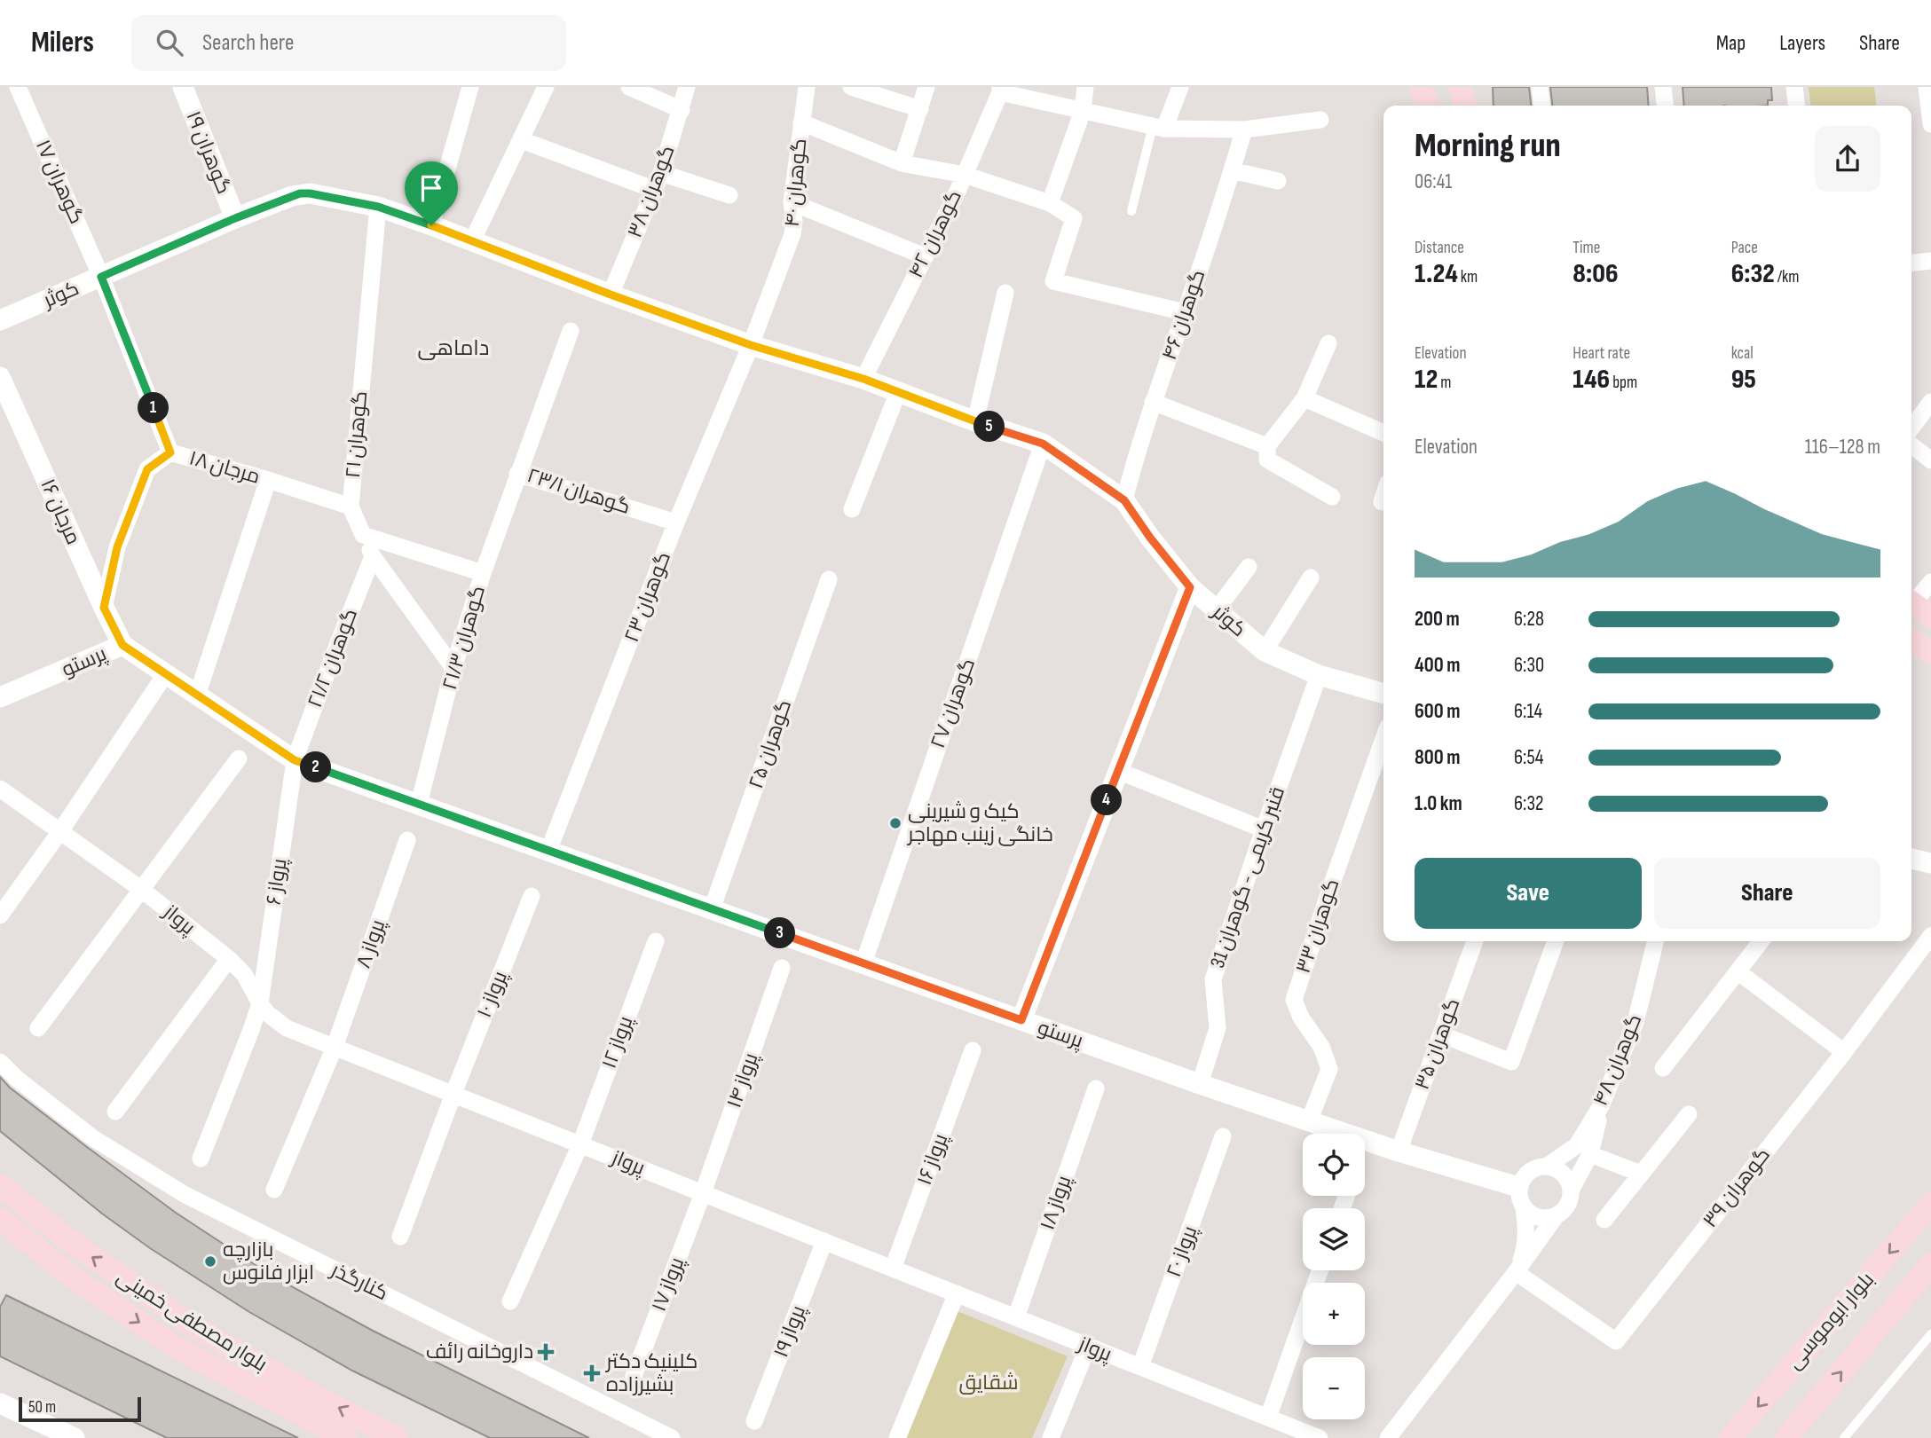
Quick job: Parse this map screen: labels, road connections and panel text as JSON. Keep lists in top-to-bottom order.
{
  "streets": {
    "main road": ["بلوار مصطفی خمینی", "بلوار ابوموسی"],
    "street": [
      "گوهران ۱۹",
      "گوهران ۱۷",
      "گوهران ۴۰",
      "گوهران ۳۸",
      "گوهران ۴۲",
      "کوثر",
      "گوهران ۴۶",
      "گوهران ۲۱",
      "مرجان ۱۸",
      "گوهران ۲۳/۱",
      "مرجان ۱۶",
      "گوهران ۲۳",
      "گوهران ۲۱/۳",
      "گوهران ۲۱/۲",
      "پرستو",
      "گوهران ۲۷",
      "گوهران ۲۵",
      "قنبر کریمی - گوهران 31",
      "پرواز ۶",
      "پرواز",
      "گوهران ۳۳",
      "پرواز ۸",
      "پرواز ۱۰",
      "پرواز ۱۲",
      "گوهران ۳۵",
      "گوهران ۴۸",
      "پرواز ۱۴",
      "پرواز ۱۶",
      "گوهران ۳۹",
      "پرواز ۱۸",
      "پرواز ۲۰",
      "کنارگذر",
      "پرواز ۱۷",
      "پرواز ۱۹"
    ]
  },
  "crossings": [
    ["گوهران ۱۹", "کوثر"],
    ["گوهران ۱۷", "کوثر"],
    ["گوهران ۱۷", "مرجان ۱۸"],
    ["گوهران ۴۰", "کوثر"],
    ["گوهران ۴۰", "گوهران ۲۳"],
    ["گوهران ۳۸", "کوثر"],
    ["گوهران ۴۲", "کوثر"],
    ["کوثر", "گوهران ۴۶"],
    ["کوثر", "گوهران ۲۱"],
    ["کوثر", "مرجان ۱۸"],
    ["کوثر", "گوهران ۲۳"],
    ["کوثر", "گوهران ۲۷"],
    ["کوثر", "قنبر کریمی - گوهران 31"],
    ["گوهران ۲۱", "مرجان ۱۸"],
    ["گوهران ۲۱", "گوهران ۲۱/۳"],
    ["گوهران ۲۱", "گوهران ۲۱/۲"],
    ["گوهران ۲۳/۱", "گوهران ۲۳"],
    ["گوهران ۲۳/۱", "گوهران ۲۱/۳"],
    ["مرجان ۱۶", "پرستو"],
    ["گوهران ۲۳", "پرستو"],
    ["گوهران ۲۱/۳", "پرستو"],
    ["گوهران ۲۱/۲", "پرستو"],
    ["گوهران ۲۱/۲", "پرواز ۶"],
    ["پرستو", "گوهران ۲۷"],
    ["پرستو", "گوهران ۲۵"],
    ["پرستو", "قنبر کریمی - گوهران 31"],
    ["پرستو", "پرواز ۶"],
    ["پرستو", "گوهران ۳۳"],
    ["پرستو", "گوهران ۳۵"],
    ["پرستو", "گوهران ۴۸"],
    ["پرواز ۶", "پرواز"],
    ["پرواز", "پرواز ۸"],
    ["پرواز", "پرواز ۱۰"],
    ["پرواز", "پرواز ۱۲"],
    ["پرواز", "پرواز ۱۴"],
    ["پرواز", "پرواز ۱۶"],
    ["پرواز", "پرواز ۱۸"],
    ["پرواز", "پرواز ۲۰"],
    ["پرواز", "پرواز ۱۷"],
    ["پرواز", "پرواز ۱۹"],
    ["پرواز ۱۴", "پرواز ۱۷"]
  ],
  "districts": ["داماهی"],
  "parks": ["شقایق"],
  "places": {
    "other": ["کیک و شیرینی خانگی زینب مهاجر", "بازارچه ابزار فانوس"],
    "health": ["داروخانه رائف", "کلینیک دکتر بشیرزاده"]
  },
  "scale_bar": "50 m",
  "page": {
    "header": "Milers",
    "search": "Search here",
    "nav": ["Map", "Layers", "Share"],
    "heading": ["Morning run", "06:41"],
    "stats": [
      ["Distance", "1.24 km"],
      ["Time", "8:06"],
      ["Pace", "6:32 /km"],
      ["Elevation", "12 m"],
      ["Heart rate", "146 bpm"],
      ["kcal", "95"]
    ],
    "pins": [
      "1",
      "5",
      "2",
      "4",
      "3"
    ],
    "chart": ["Elevation", "116–128 m"],
    "list": [
      {
        "name": "200 m",
        "note": "6:28"
      },
      {
        "name": "400 m",
        "note": "6:30"
      },
      {
        "name": "600 m",
        "note": "6:14"
      },
      {
        "name": "800 m",
        "note": "6:54"
      },
      {
        "name": "1.0 km",
        "note": "6:32"
      }
    ],
    "buttons": ["Save", "Share"],
    "map_buttons": ["+", "−"],
    "scale": "50 m"
  }
}
